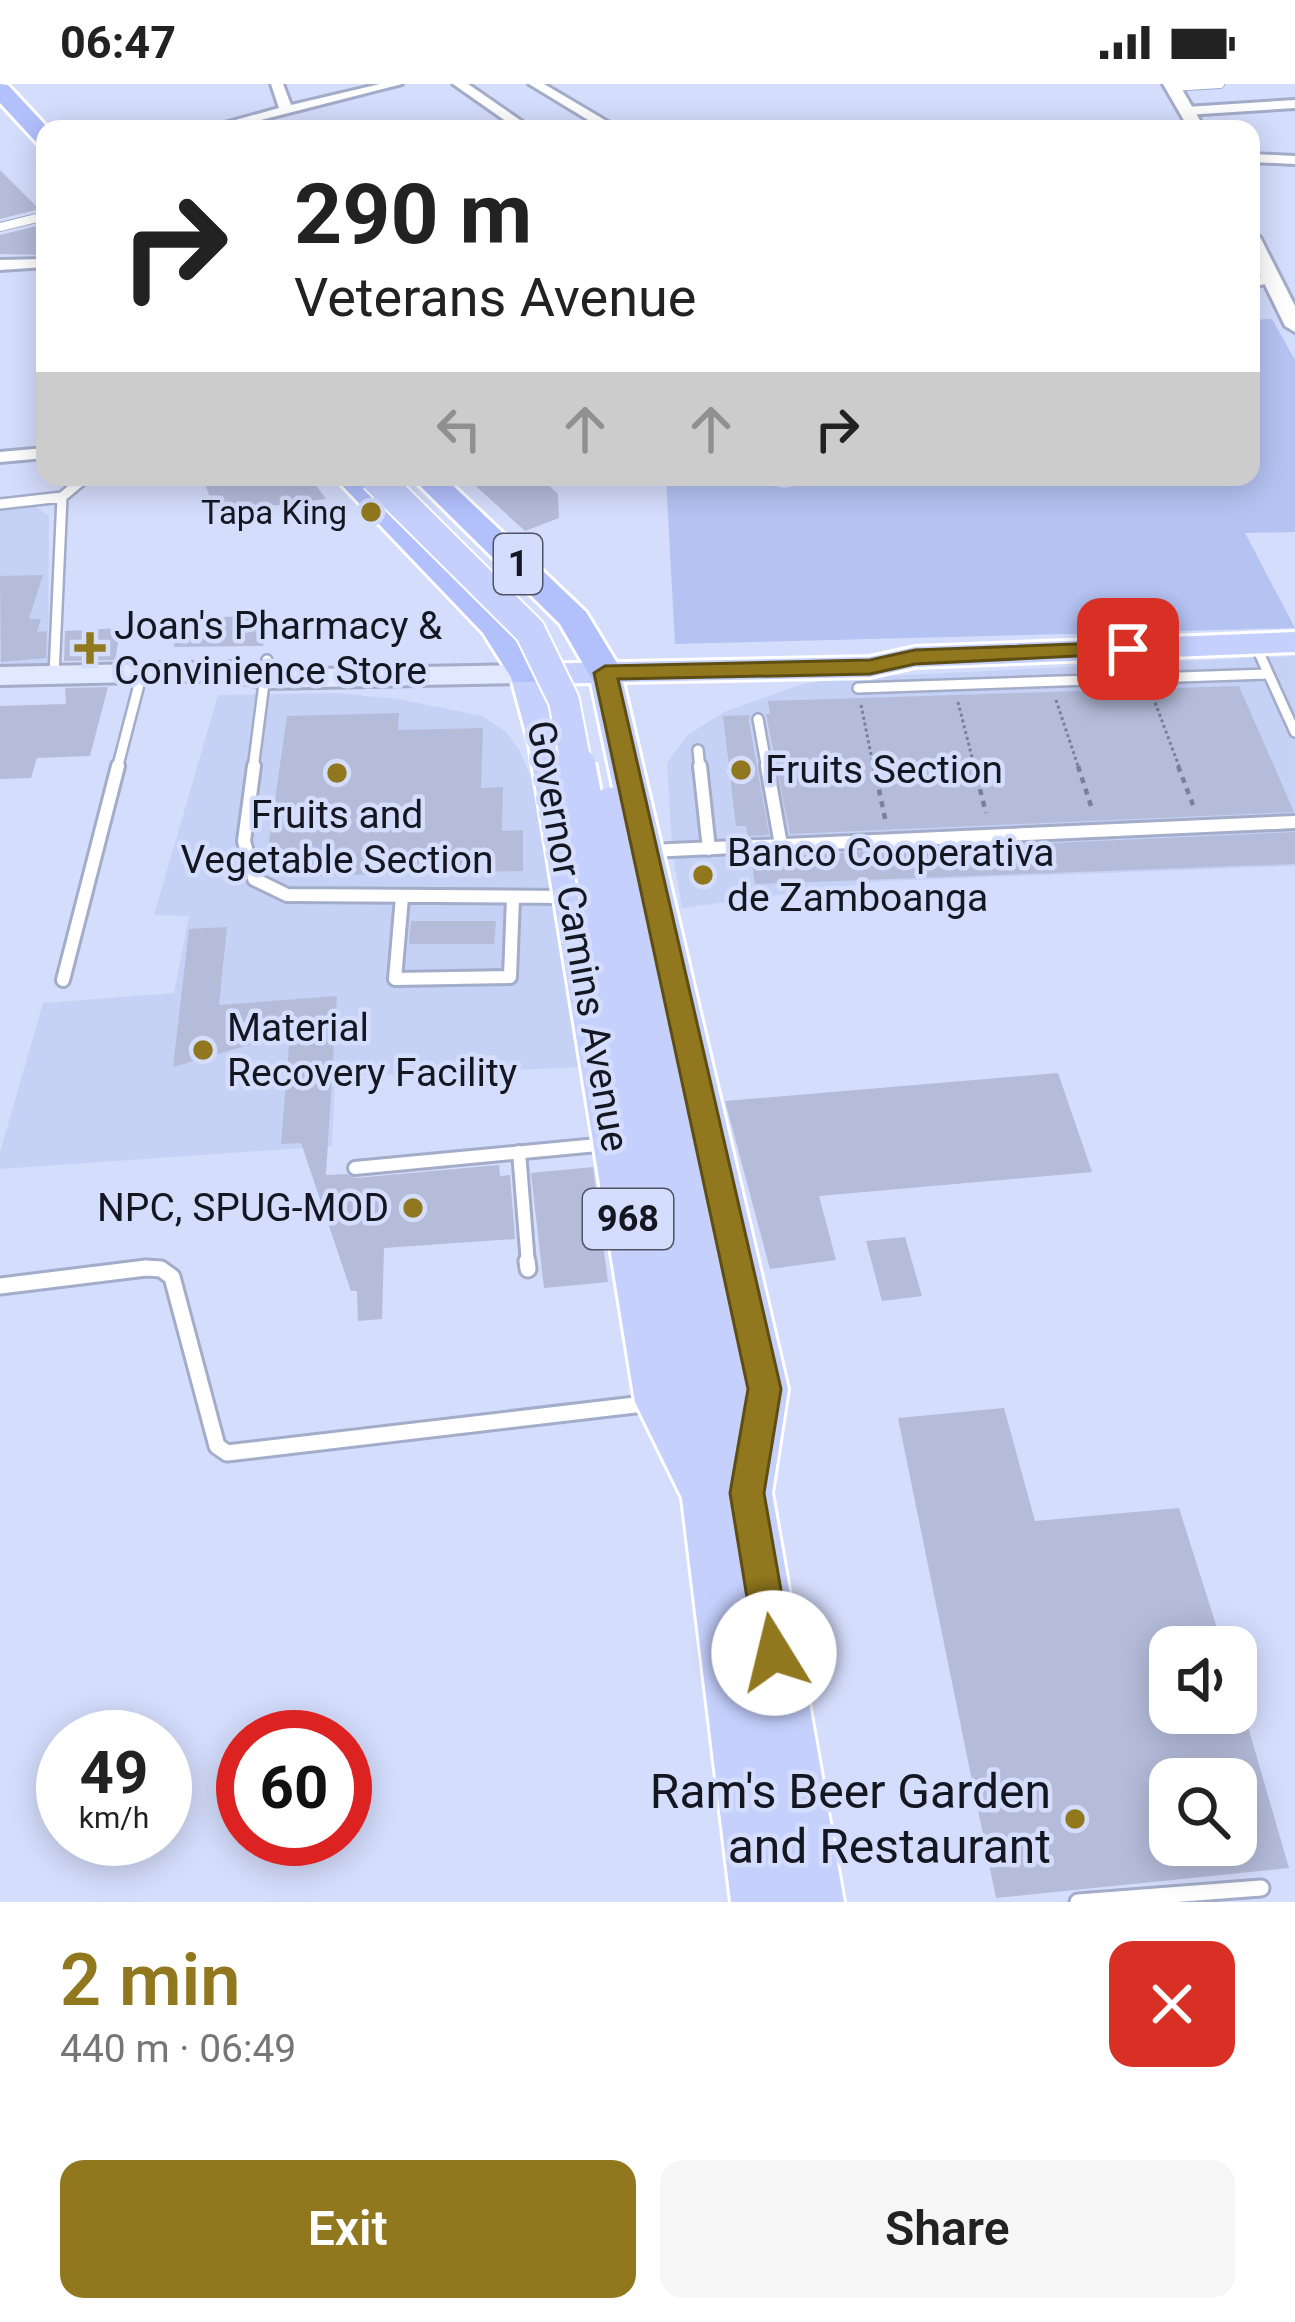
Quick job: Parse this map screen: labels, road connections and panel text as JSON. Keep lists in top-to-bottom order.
{
  "streets": {
    "highway": ["1"],
    "main road": ["Governor Camins Avenue", "968"]
  },
  "crossings": [
    ["1", "Governor Camins Avenue"]
  ],
  "places": {
    "other": [
      "Tapa King",
      "Fruits Section",
      "Fruits and Vegetable Section",
      "Banco Cooperativa de Zamboanga",
      "Material Recovery Facility",
      "NPC, SPUG-MOD",
      "Ram's Beer Garden and Restaurant"
    ],
    "health": ["Joan's Pharmacy & Convinience Store"]
  },
  "page": {
    "status": "06:47",
    "turn": ["290 m", "Veterans Avenue"],
    "speed": "49 km/h",
    "limit": "60",
    "heading": ["2 min", "440 m · 06:49"],
    "buttons": ["Exit", "Share"]
  }
}
